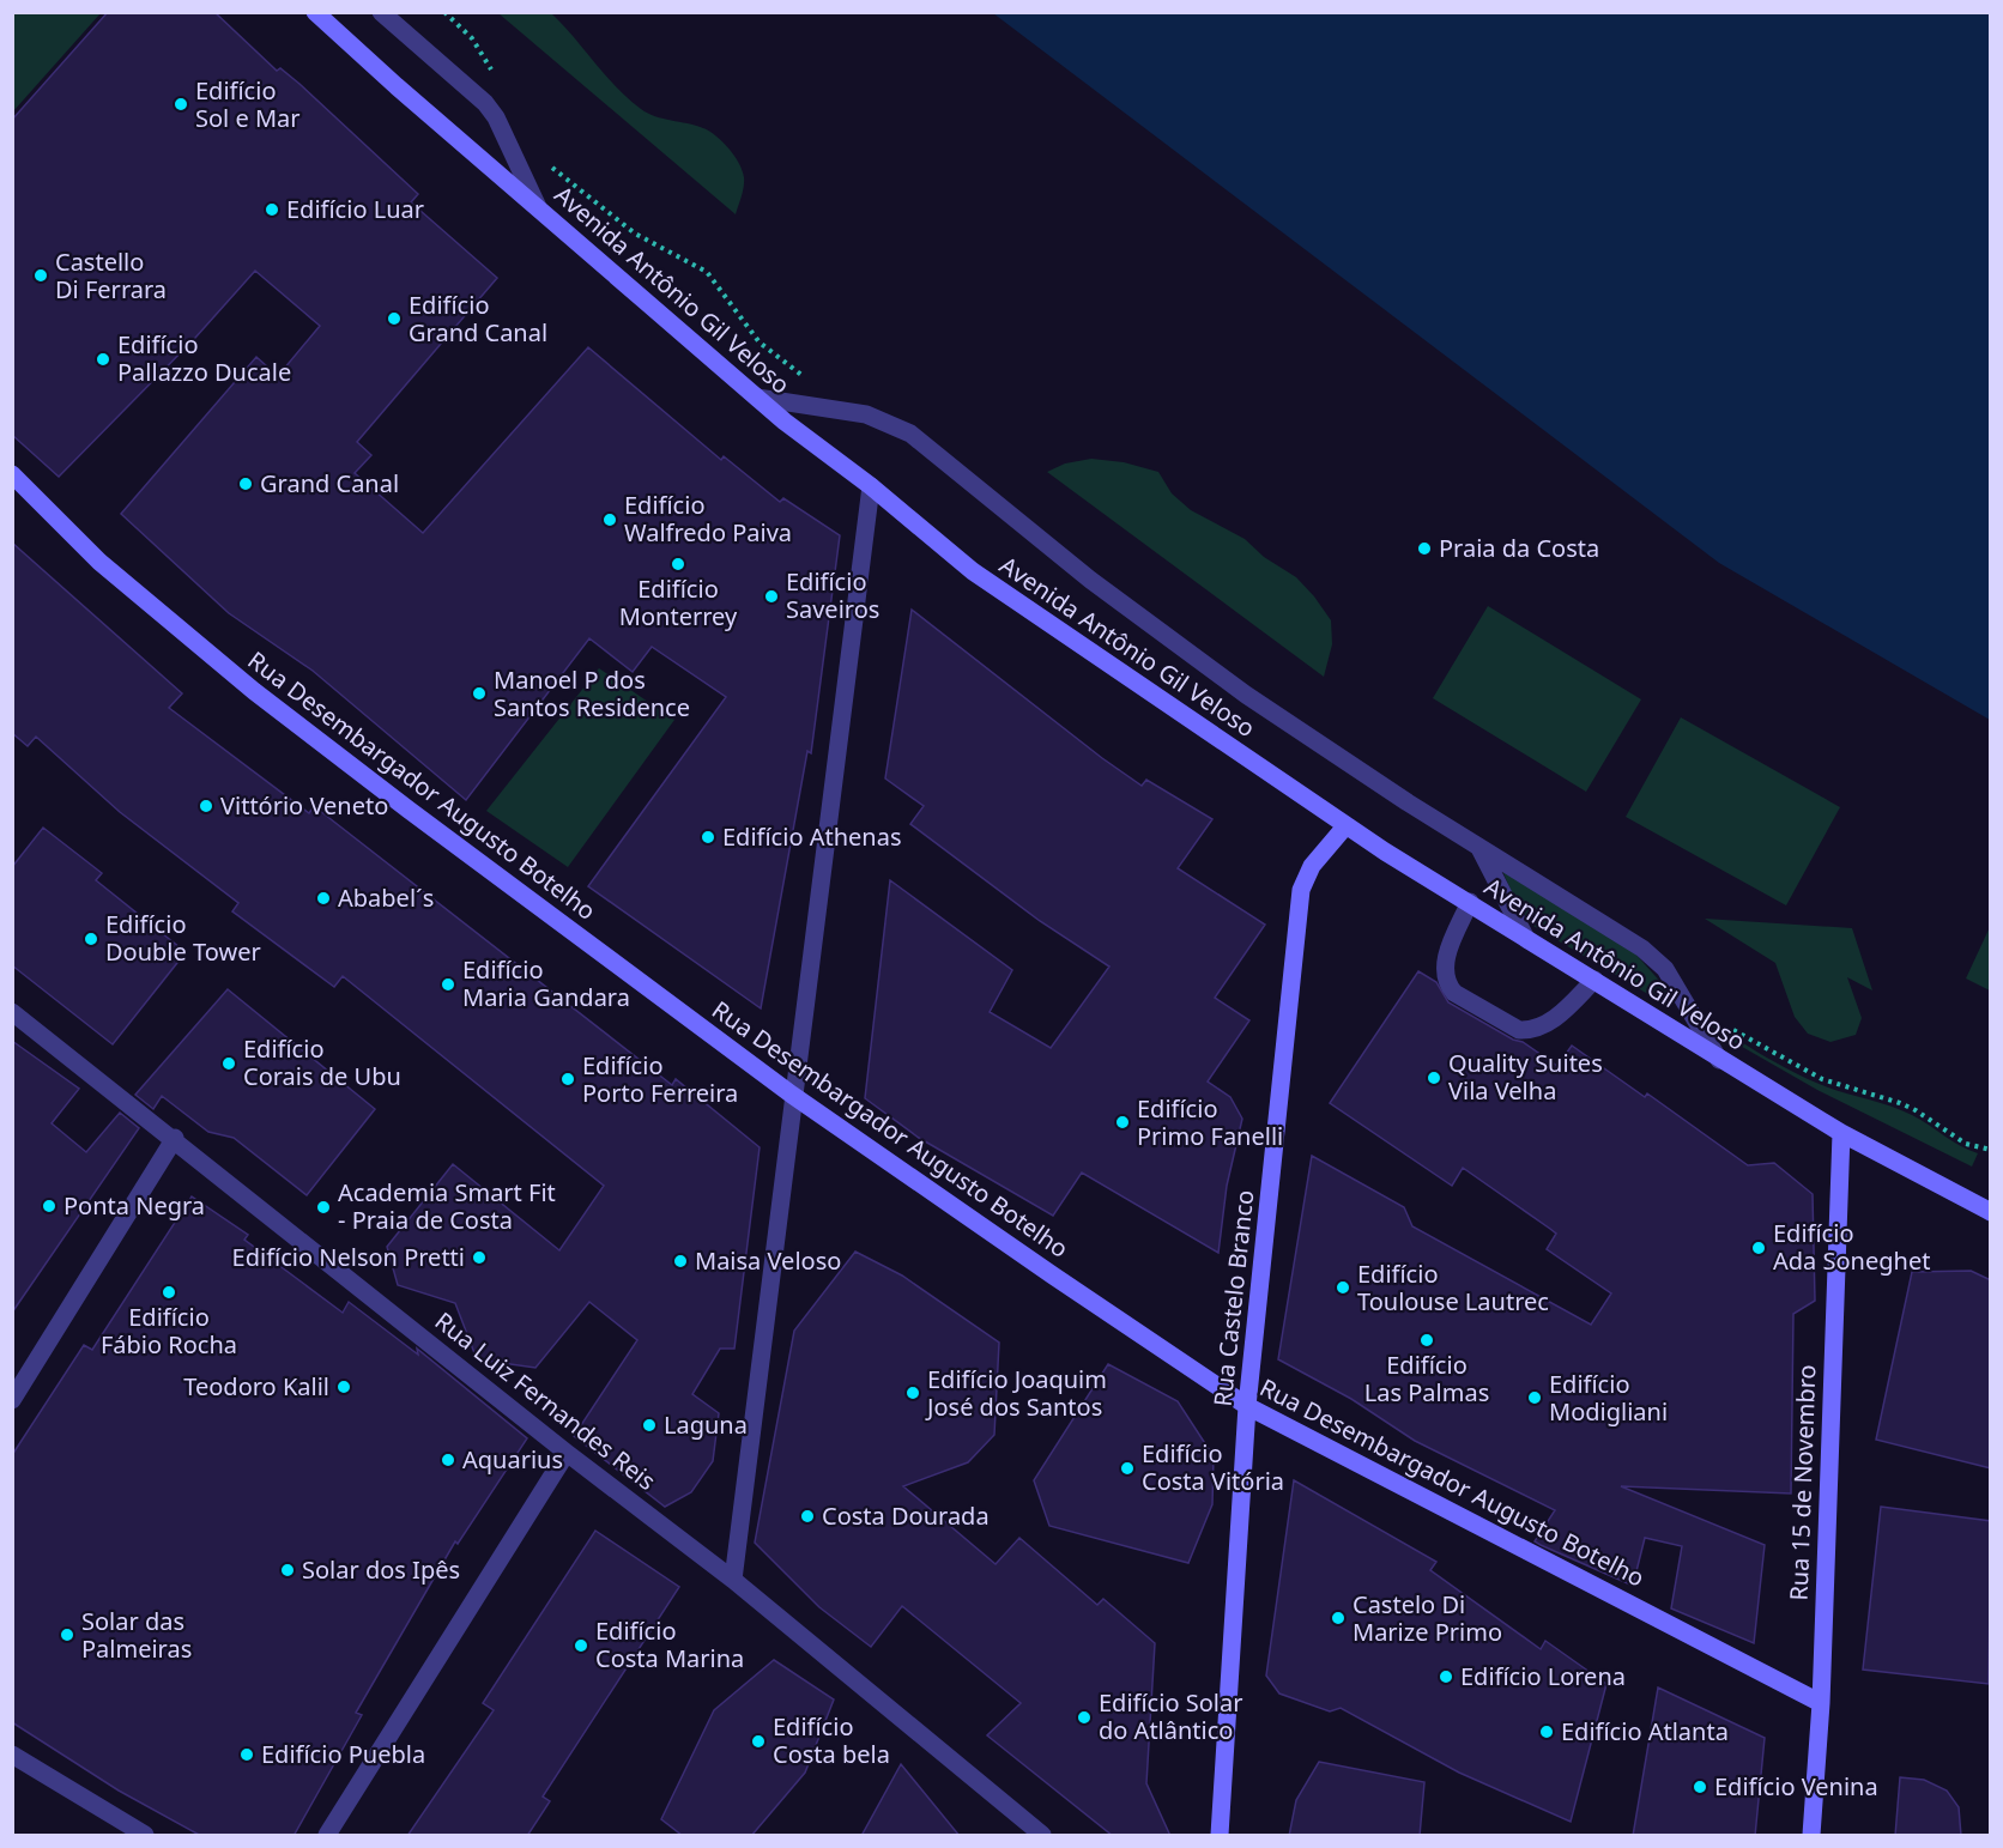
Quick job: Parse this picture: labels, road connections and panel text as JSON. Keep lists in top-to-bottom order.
{
  "streets": {
    "street": [
      "Avenida Antônio Gil Veloso",
      "Rua Desembargador Augusto Botelho",
      "Rua Castelo Branco",
      "Rua Luiz Fernandes Reis",
      "Rua 15 de Novembro"
    ]
  },
  "crossings": [
    ["Avenida Antônio Gil Veloso", "Rua Castelo Branco"],
    ["Avenida Antônio Gil Veloso", "Rua 15 de Novembro"],
    ["Rua Desembargador Augusto Botelho", "Rua Castelo Branco"],
    ["Rua Desembargador Augusto Botelho", "Rua 15 de Novembro"]
  ],
  "places": [
    "Edifício Sol e Mar",
    "Edifício Luar",
    "Castello Di Ferrara",
    "Edifício Grand Canal",
    "Edifício Pallazzo Ducale",
    "Grand Canal",
    "Edifício Walfredo Paiva",
    "Praia da Costa",
    "Edifício Monterrey",
    "Edifício Saveiros",
    "Manoel P dos Santos Residence",
    "Vittório Veneto",
    "Edifício Athenas",
    "Ababel´s",
    "Edifício Double Tower",
    "Edifício Maria Gandara",
    "Edifício Corais de Ubu",
    "Quality Suites Vila Velha",
    "Edifício Porto Ferreira",
    "Edifício Primo Fanelli",
    "Ponta Negra",
    "Academia Smart Fit - Praia de Costa",
    "Edifício Ada Soneghet",
    "Edifício Nelson Pretti",
    "Maisa Veloso",
    "Edifício Toulouse Lautrec",
    "Edifício Fábio Rocha",
    "Edifício Las Palmas",
    "Teodoro Kalil",
    "Edifício Joaquim José dos Santos",
    "Edifício Modigliani",
    "Laguna",
    "Aquarius",
    "Edifício Costa Vitória",
    "Costa Dourada",
    "Solar dos Ipês",
    "Castelo Di Marize Primo",
    "Solar das Palmeiras",
    "Edifício Costa Marina",
    "Edifício Lorena",
    "Edifício Solar do Atlântico",
    "Edifício Atlanta",
    "Edifício Costa bela",
    "Edifício Puebla",
    "Edifício Venina"
  ]
}
